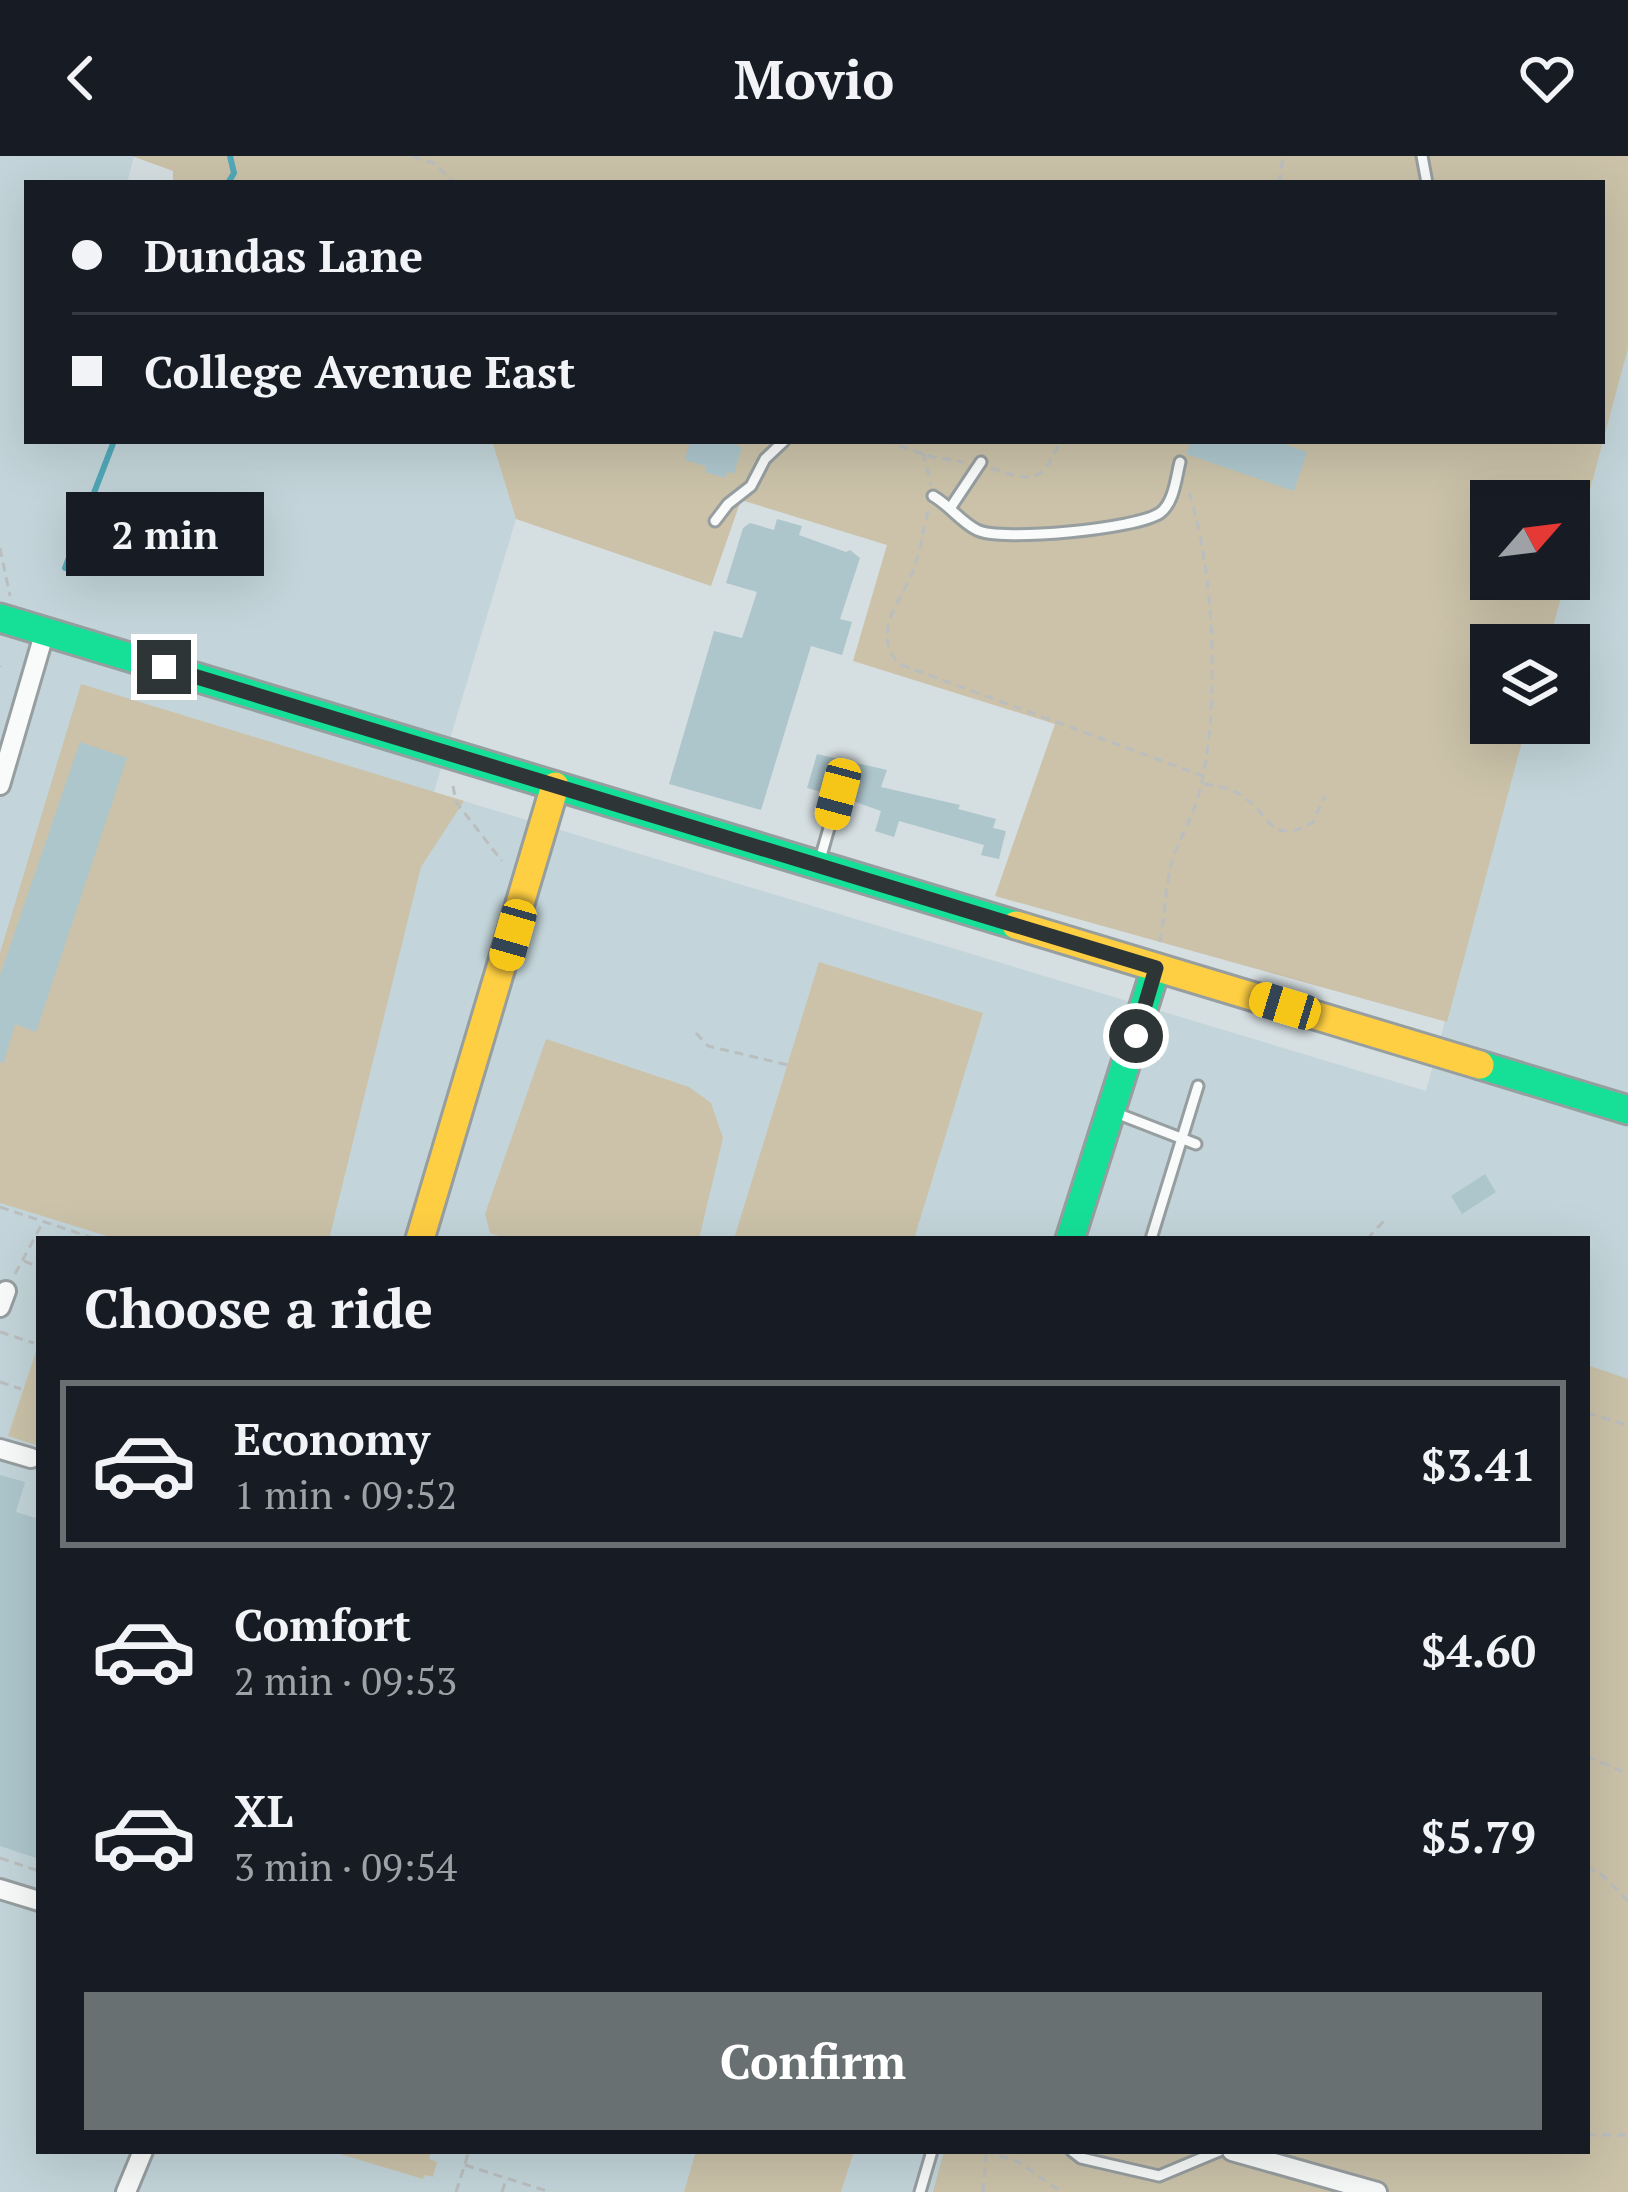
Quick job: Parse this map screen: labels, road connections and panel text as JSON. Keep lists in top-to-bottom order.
{
  "north": "top right",
  "page": {
    "header": "Movio",
    "banner": ["Dundas Lane", "College Avenue East"],
    "bubble": "2 min",
    "heading": "Choose a ride",
    "list": [
      {
        "name": "Economy",
        "note": "1 min · 09:52",
        "value": "$3.41"
      },
      {
        "name": "Comfort",
        "note": "2 min · 09:53",
        "value": "$4.60"
      },
      {
        "name": "XL",
        "note": "3 min · 09:54",
        "value": "$5.79"
      }
    ],
    "buttons": "Confirm"
  }
}
